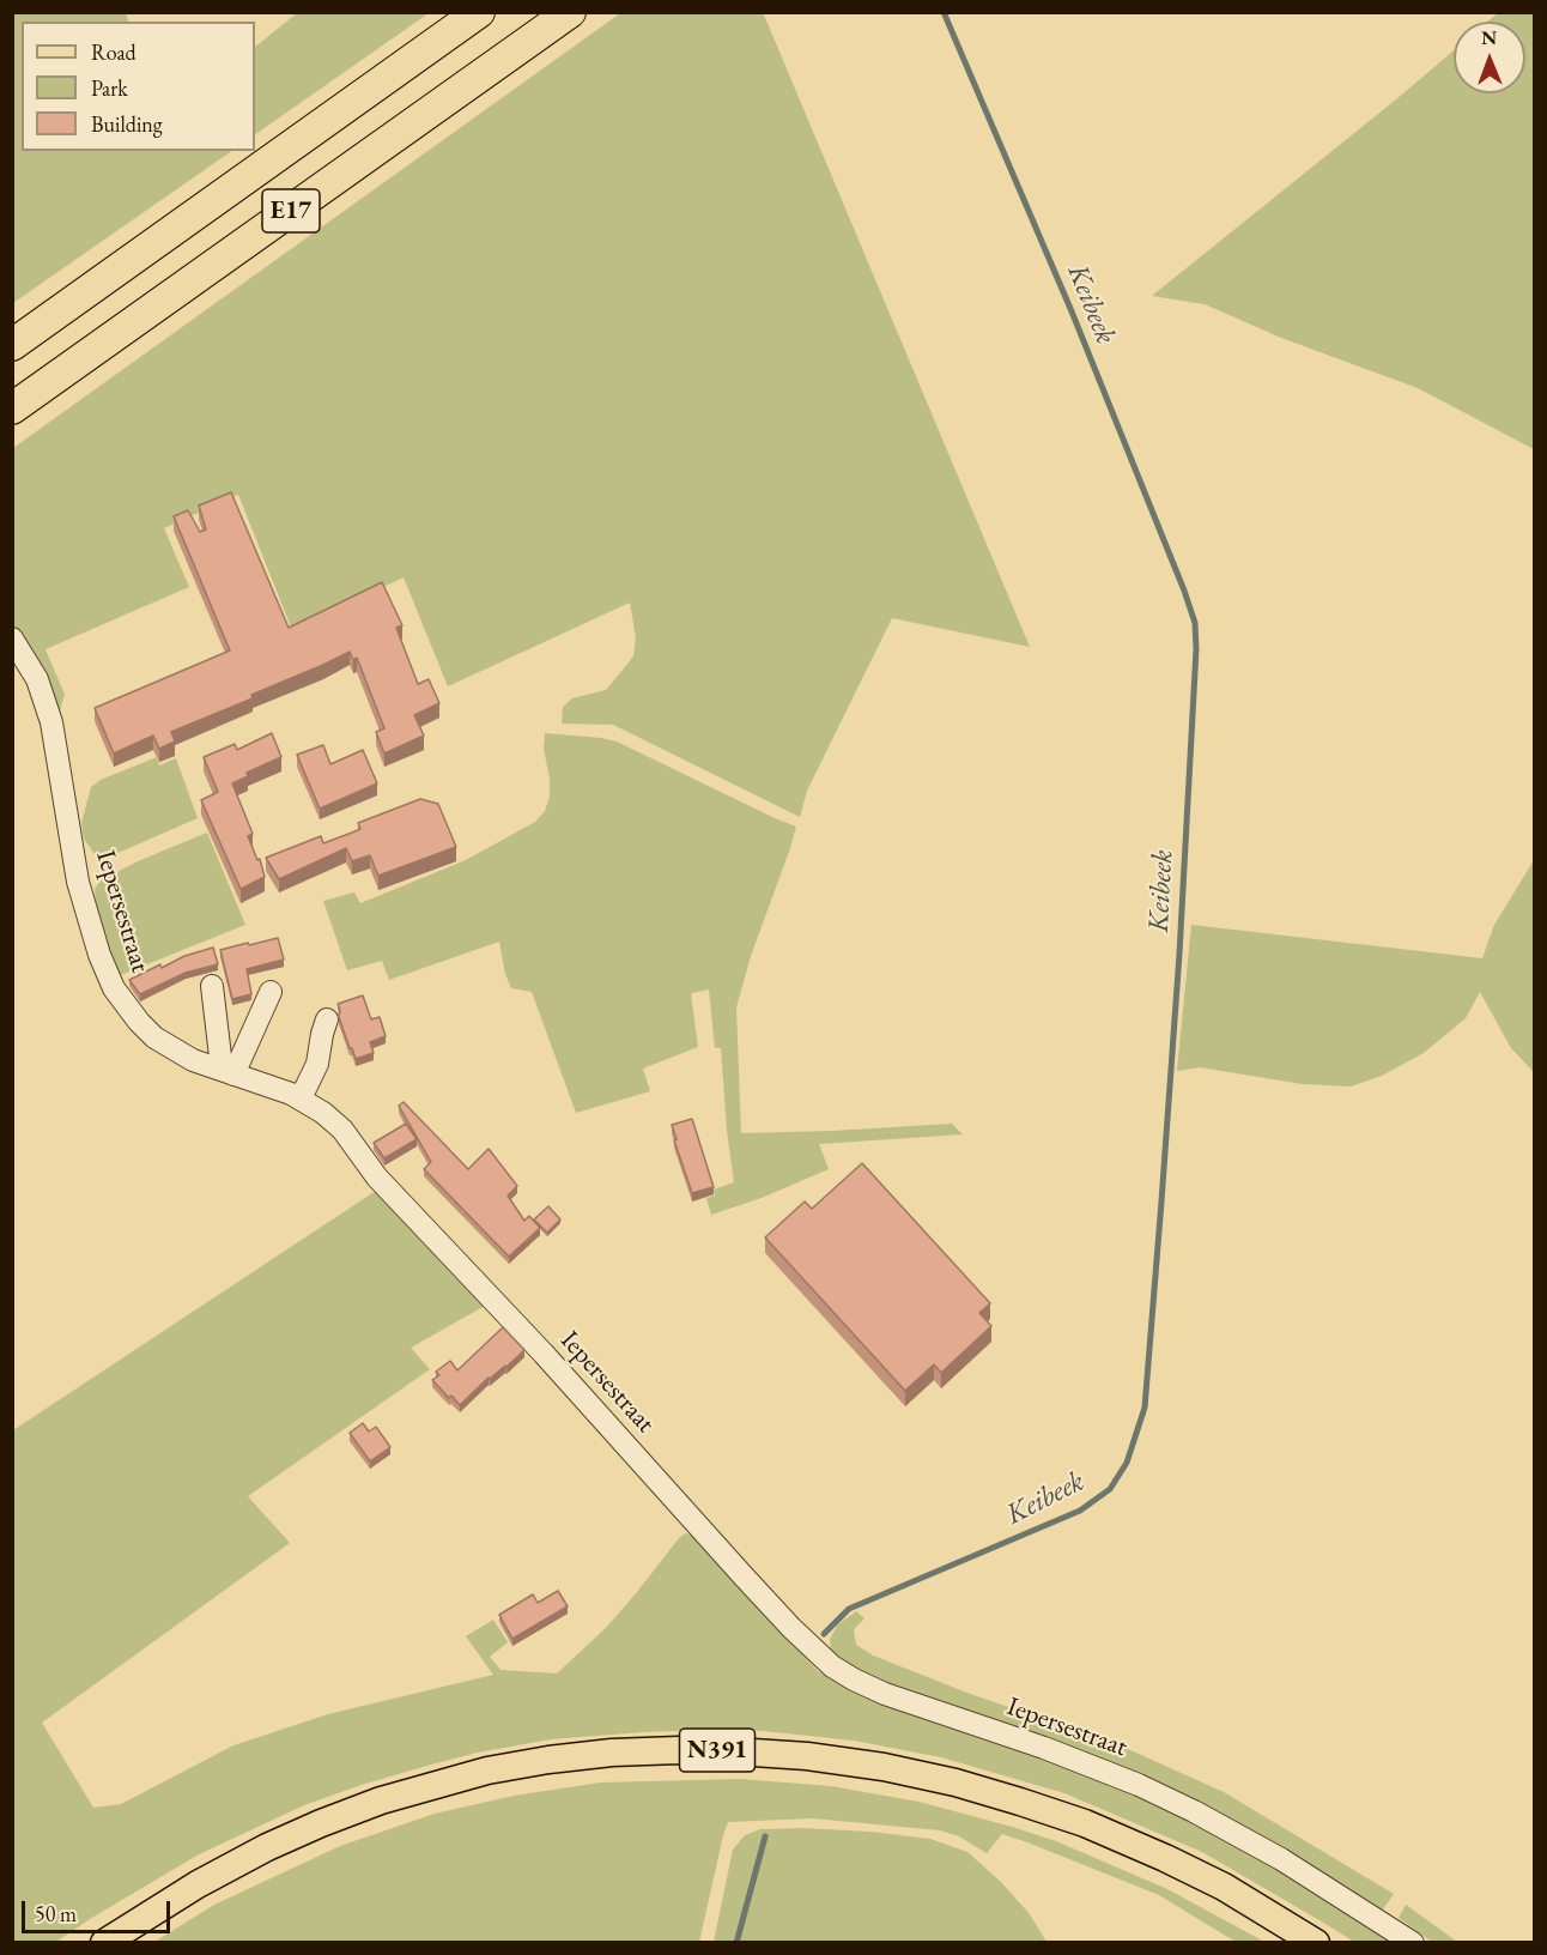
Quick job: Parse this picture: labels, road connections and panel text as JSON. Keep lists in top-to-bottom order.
{
  "streets": {
    "highway": ["E17"],
    "main road": ["N391"],
    "street": ["Iepersestraat"]
  },
  "water": ["Keibeek"],
  "legend": ["Road", "Park", "Building"],
  "scale_bar": "50 m",
  "north": "top"
}
